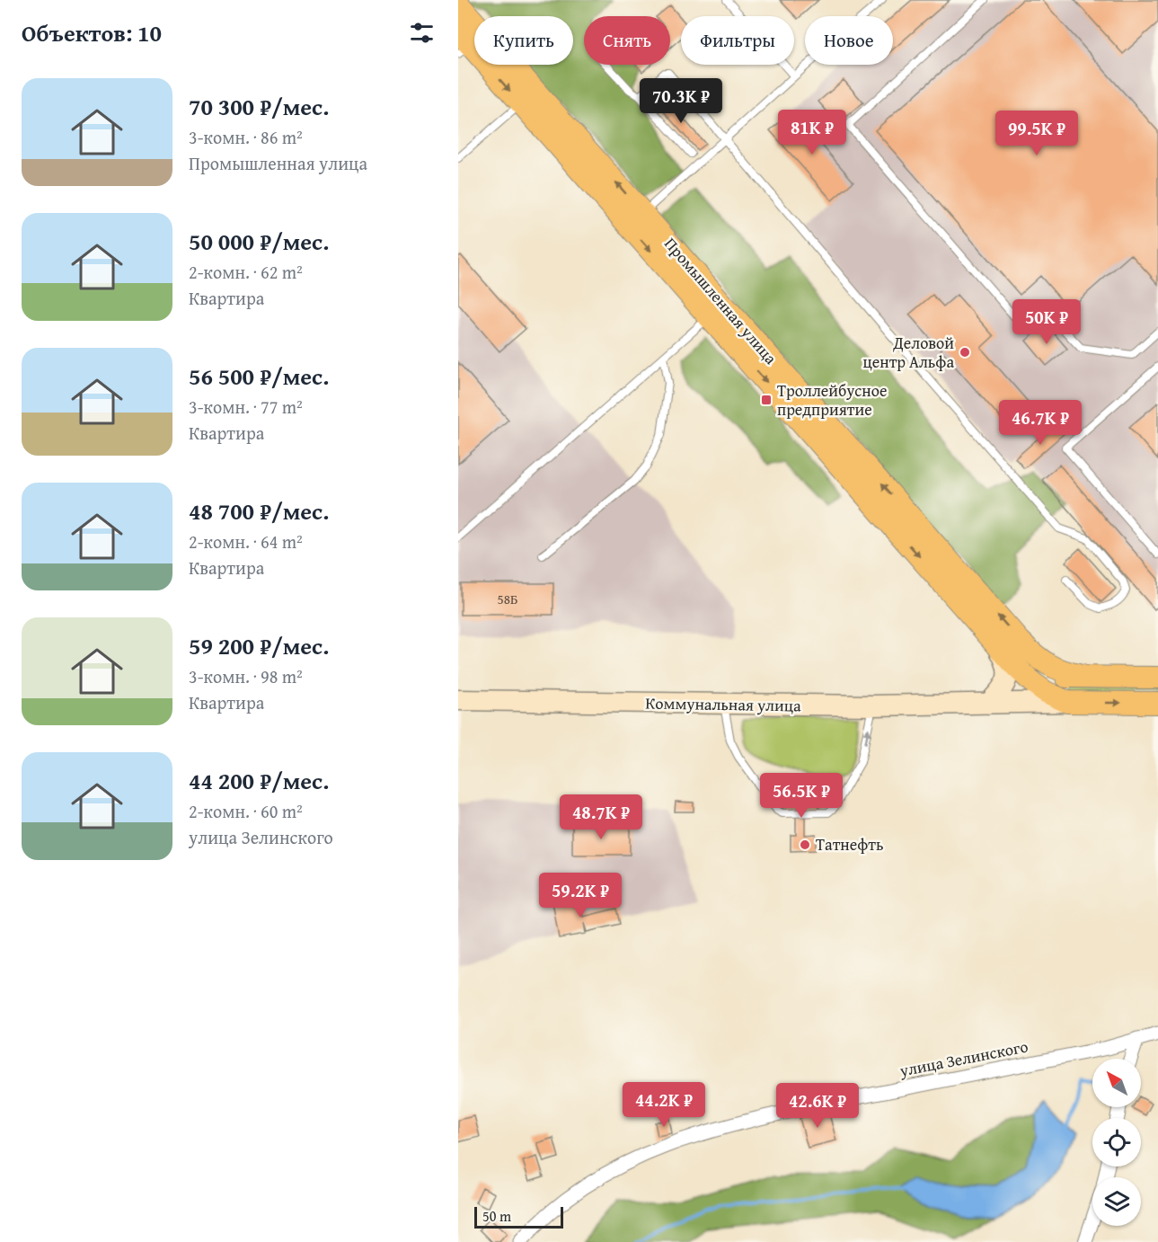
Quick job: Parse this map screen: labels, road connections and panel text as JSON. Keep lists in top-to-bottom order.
{
  "streets": {
    "main road": ["Промышленная улица", "Коммунальная улица"],
    "street": ["улица Зелинского"]
  },
  "crossings": [
    ["Промышленная улица", "Коммунальная улица"]
  ],
  "places": {
    "other": ["Деловой центр Альфа", "Татнефть"],
    "transit": ["Троллейбусное предприятие"]
  },
  "house_numbers": ["58Б"],
  "scale_bar": "50 m",
  "north": "top left",
  "page": {
    "heading": "Объектов: 10",
    "chip": [
      "Купить",
      "Снять",
      "Фильтры",
      "Новое"
    ],
    "list": [
      {
        "name": "70 300 ₽/мес.",
        "note": "3-комн. · 86 m² · Промышленная улица"
      },
      {
        "name": "50 000 ₽/мес.",
        "note": "2-комн. · 62 m² · Квартира"
      },
      {
        "name": "56 500 ₽/мес.",
        "note": "3-комн. · 77 m² · Квартира"
      },
      {
        "name": "48 700 ₽/мес.",
        "note": "2-комн. · 64 m² · Квартира"
      },
      {
        "name": "59 200 ₽/мес.",
        "note": "3-комн. · 98 m² · Квартира"
      },
      {
        "name": "44 200 ₽/мес.",
        "note": "2-комн. · 60 m² · улица Зелинского"
      }
    ],
    "price": [
      "70.3K ₽",
      "81K ₽",
      "99.5K ₽",
      "50K ₽",
      "46.7K ₽",
      "56.5K ₽",
      "48.7K ₽",
      "59.2K ₽",
      "44.2K ₽",
      "42.6K ₽"
    ],
    "scale": "50 m"
  }
}
